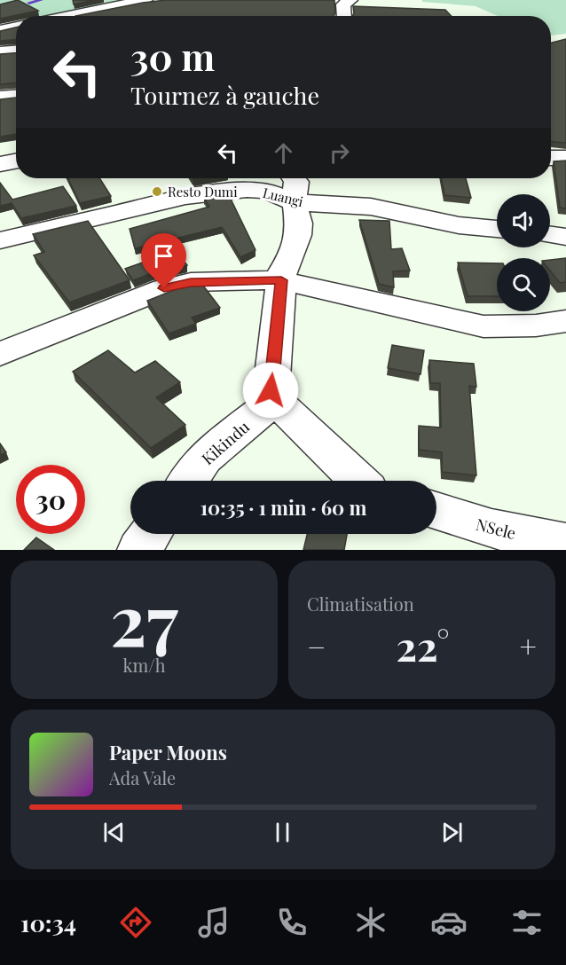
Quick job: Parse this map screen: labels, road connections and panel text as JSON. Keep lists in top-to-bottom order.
{
  "streets": {
    "street": ["Luangi", "Kikindu", "NSele"]
  },
  "places": ["Resto Dumi"],
  "page": {
    "turn": ["30 m", "Tournez à gauche"],
    "limit": "30",
    "trip": "10:35 · 1 min · 60 m",
    "tile": [
      ["27", "km/h"],
      "Climatisation"
    ],
    "heat": ["−", "22°", "+"],
    "song": ["Paper Moons", "Ada Vale"],
    "tabs": "10:34"
  }
}
